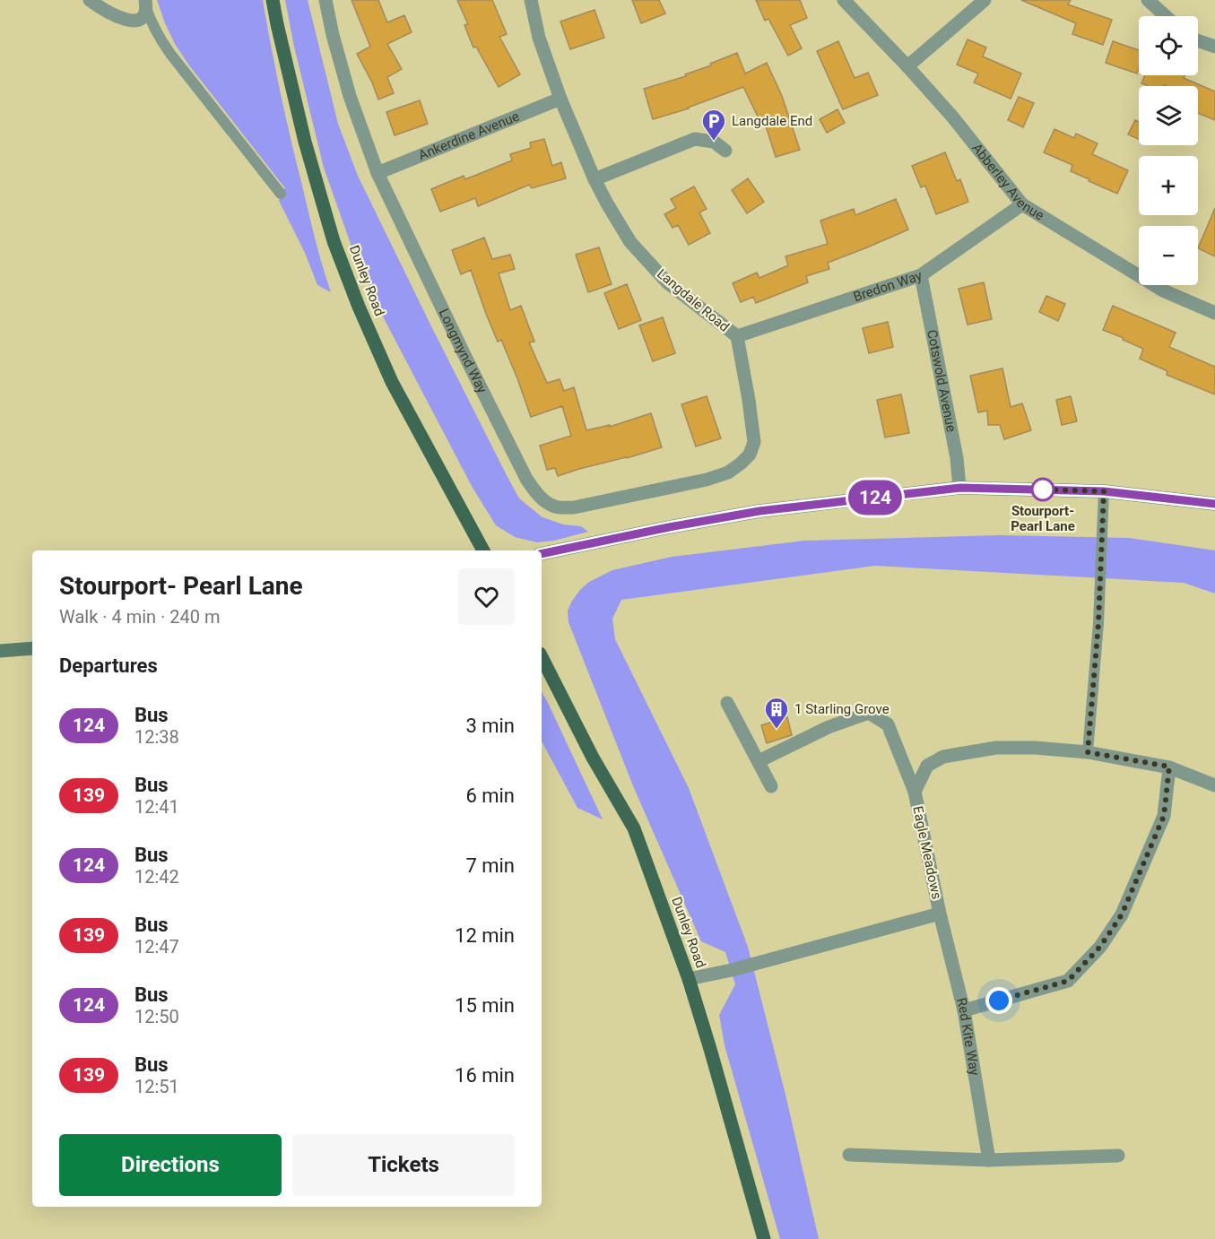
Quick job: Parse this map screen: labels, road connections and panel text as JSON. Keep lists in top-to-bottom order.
{
  "streets": {
    "main road": ["Dunley Road"],
    "street": [
      "Ankerdine Avenue",
      "Abberley Avenue",
      "Bredon Way",
      "Langdale Road",
      "Longmynd Way",
      "Cotswold Avenue",
      "Eagle Meadows",
      "Red Kite Way"
    ]
  },
  "crossings": [
    ["Ankerdine Avenue", "Langdale Road"],
    ["Ankerdine Avenue", "Longmynd Way"],
    ["Abberley Avenue", "Bredon Way"],
    ["Dunley Road", "Eagle Meadows"],
    ["Bredon Way", "Langdale Road"],
    ["Bredon Way", "Cotswold Avenue"],
    ["Langdale Road", "Longmynd Way"],
    ["Eagle Meadows", "Red Kite Way"]
  ],
  "places": {
    "parking": ["Langdale End"],
    "other": ["Stourport- Pearl Lane"],
    "building": ["1 Starling Grove"]
  },
  "lines": ["bus line 124"],
  "page": {
    "on_map": "124",
    "map_buttons": ["+", "−"],
    "heading": [
      ["Stourport- Pearl Lane", "Walk · 4 min · 240 m"],
      "Departures"
    ],
    "list": [
      {
        "mark": "124",
        "name": "Bus",
        "note": "12:38",
        "value": "3 min"
      },
      {
        "mark": "139",
        "name": "Bus",
        "note": "12:41",
        "value": "6 min"
      },
      {
        "mark": "124",
        "name": "Bus",
        "note": "12:42",
        "value": "7 min"
      },
      {
        "mark": "139",
        "name": "Bus",
        "note": "12:47",
        "value": "12 min"
      },
      {
        "mark": "124",
        "name": "Bus",
        "note": "12:50",
        "value": "15 min"
      },
      {
        "mark": "139",
        "name": "Bus",
        "note": "12:51",
        "value": "16 min"
      }
    ],
    "buttons": ["Directions", "Tickets"]
  }
}
